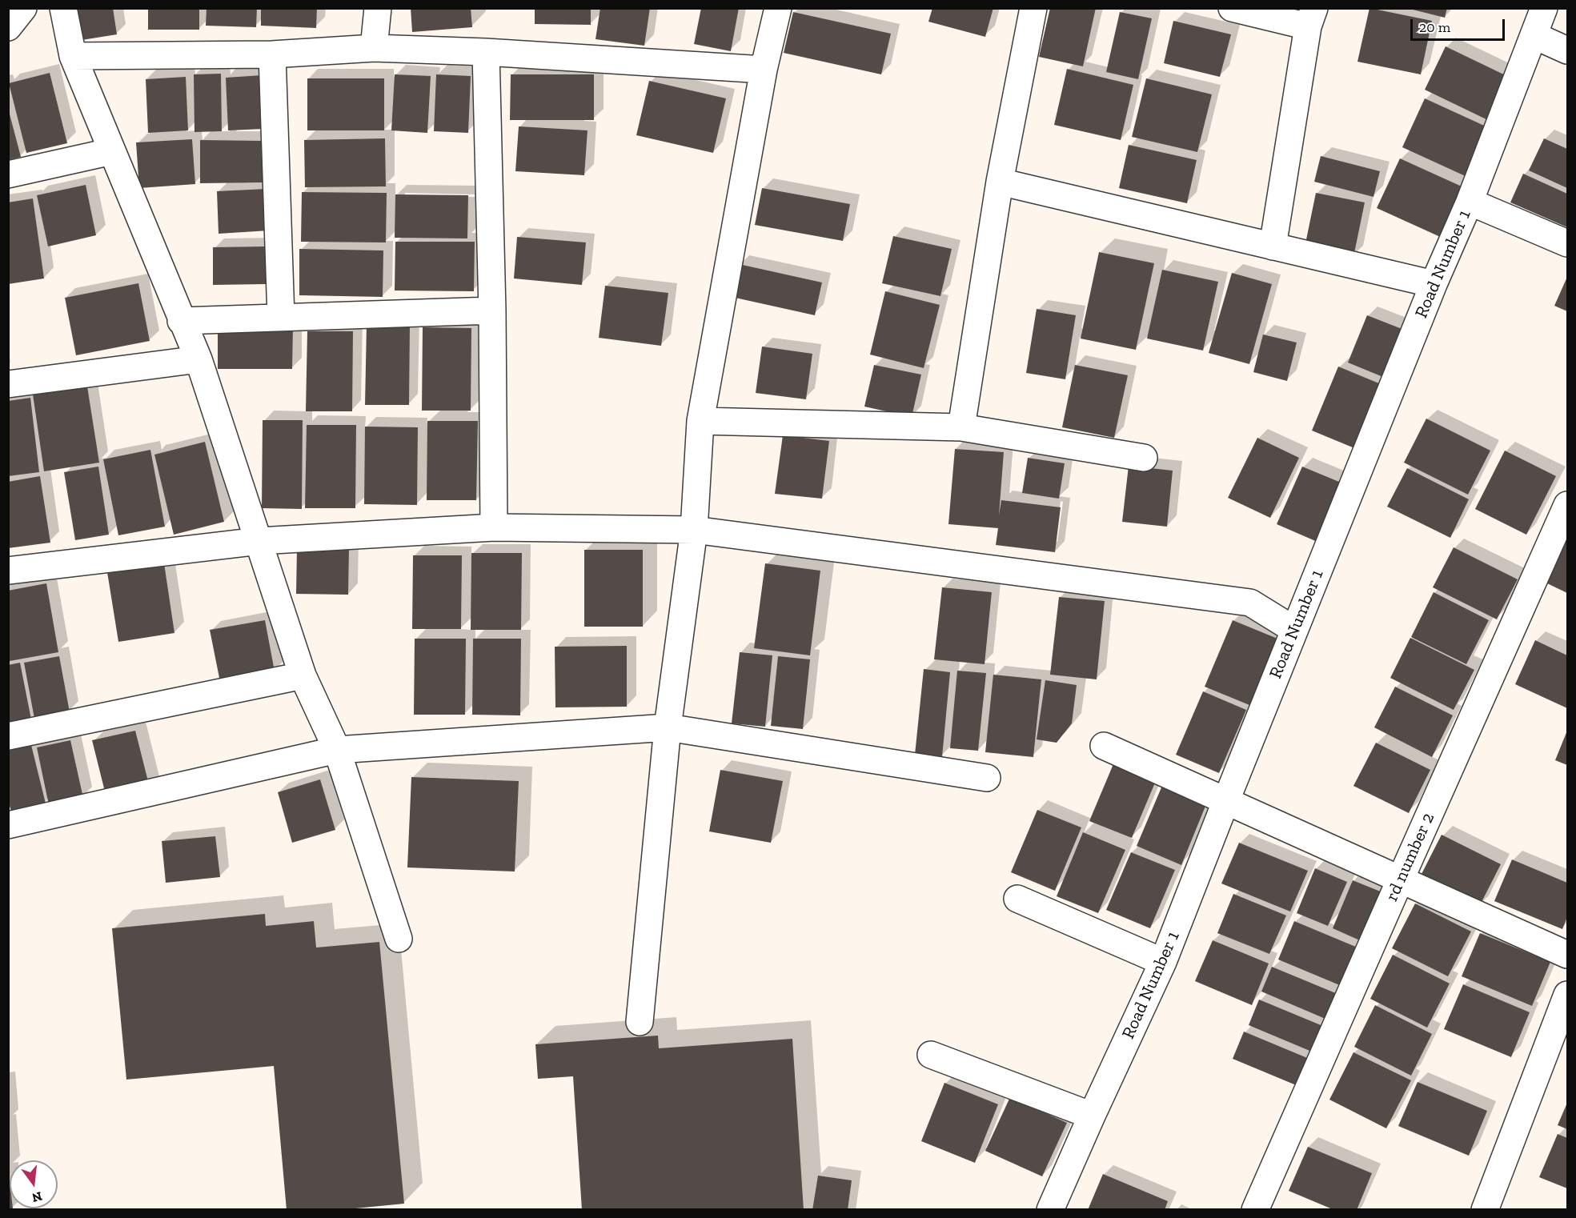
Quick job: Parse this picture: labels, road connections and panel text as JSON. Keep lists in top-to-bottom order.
{
  "streets": {
    "street": ["Road Number 1", "rd number 2"]
  },
  "scale_bar": "20 m",
  "north": "bottom"
}
